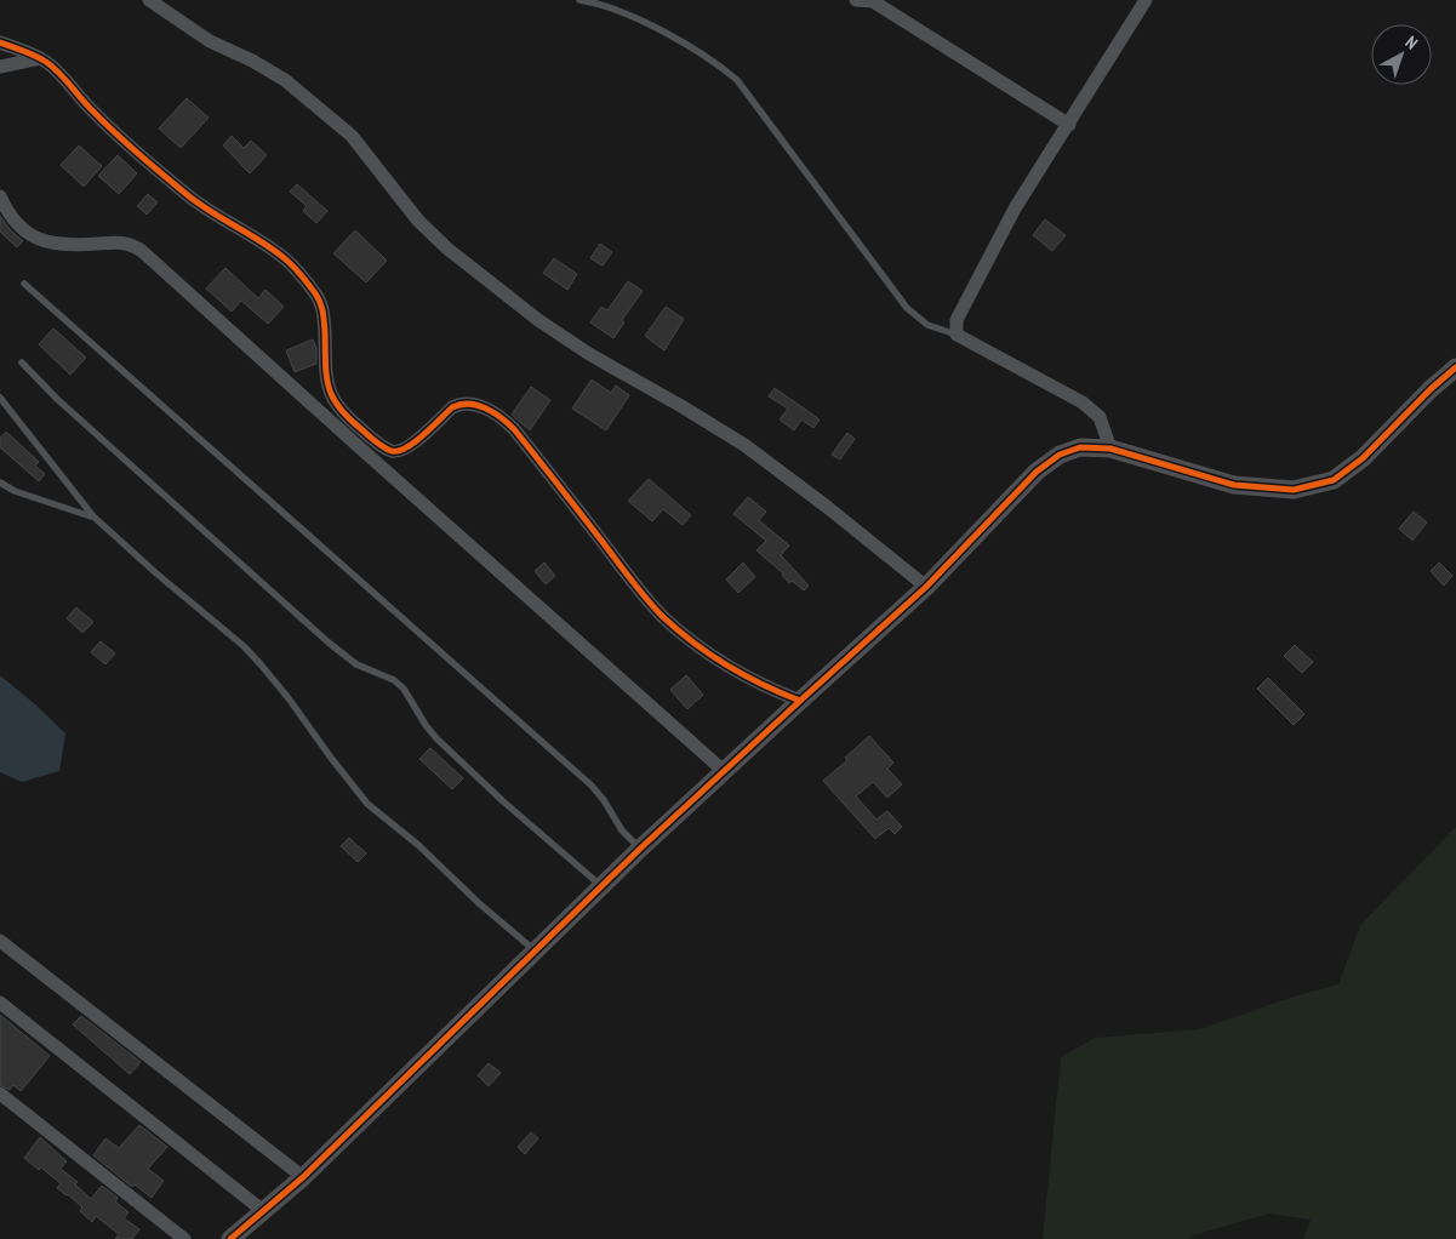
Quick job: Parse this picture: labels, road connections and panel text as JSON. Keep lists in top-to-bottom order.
{
  "north": "top right"
}
